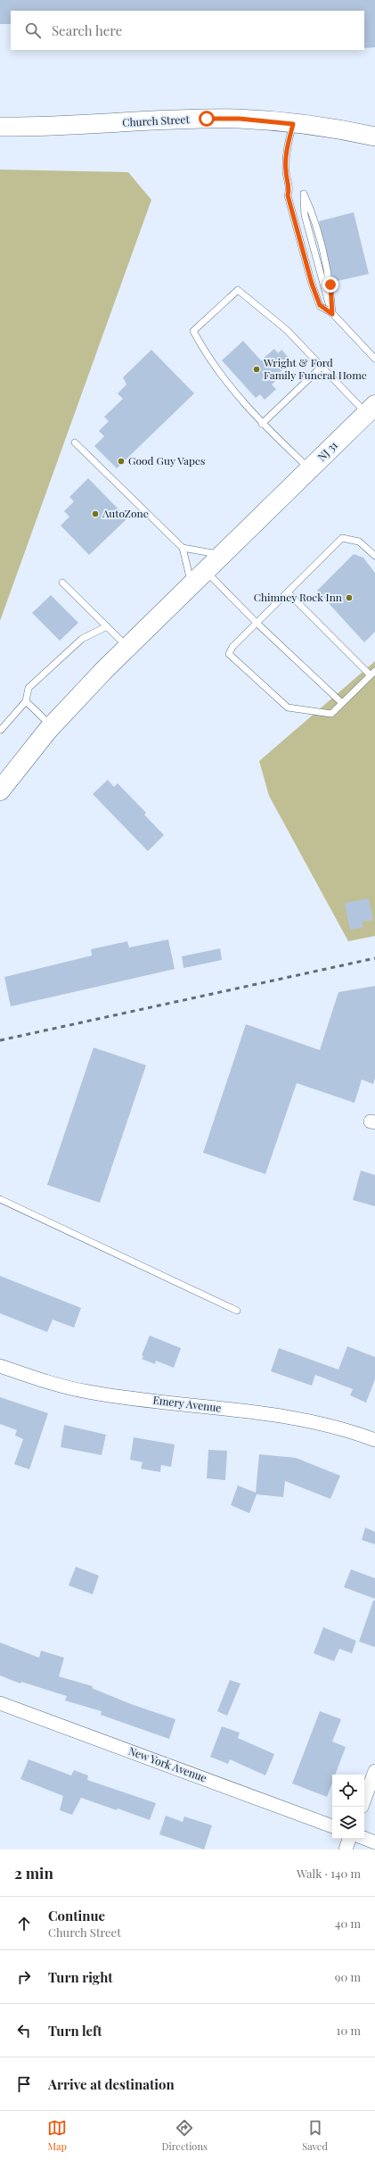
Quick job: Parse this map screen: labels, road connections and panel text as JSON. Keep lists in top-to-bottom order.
{
  "streets": {
    "highway": ["NJ 31"],
    "street": ["Church Street", "Emery Avenue", "New York Avenue"]
  },
  "places": [
    "Wright & Ford Family Funeral Home",
    "Good Guy Vapes",
    "AutoZone",
    "Chimney Rock Inn"
  ],
  "page": {
    "search": "Search here",
    "heading": ["2 min", "Walk · 140 m"],
    "list": [
      ["Continue", "Church Street", "40 m"],
      ["Turn right", "90 m"],
      ["Turn left", "10 m"],
      "Arrive at destination"
    ],
    "nav": ["Map", "Directions", "Saved"]
  }
}
